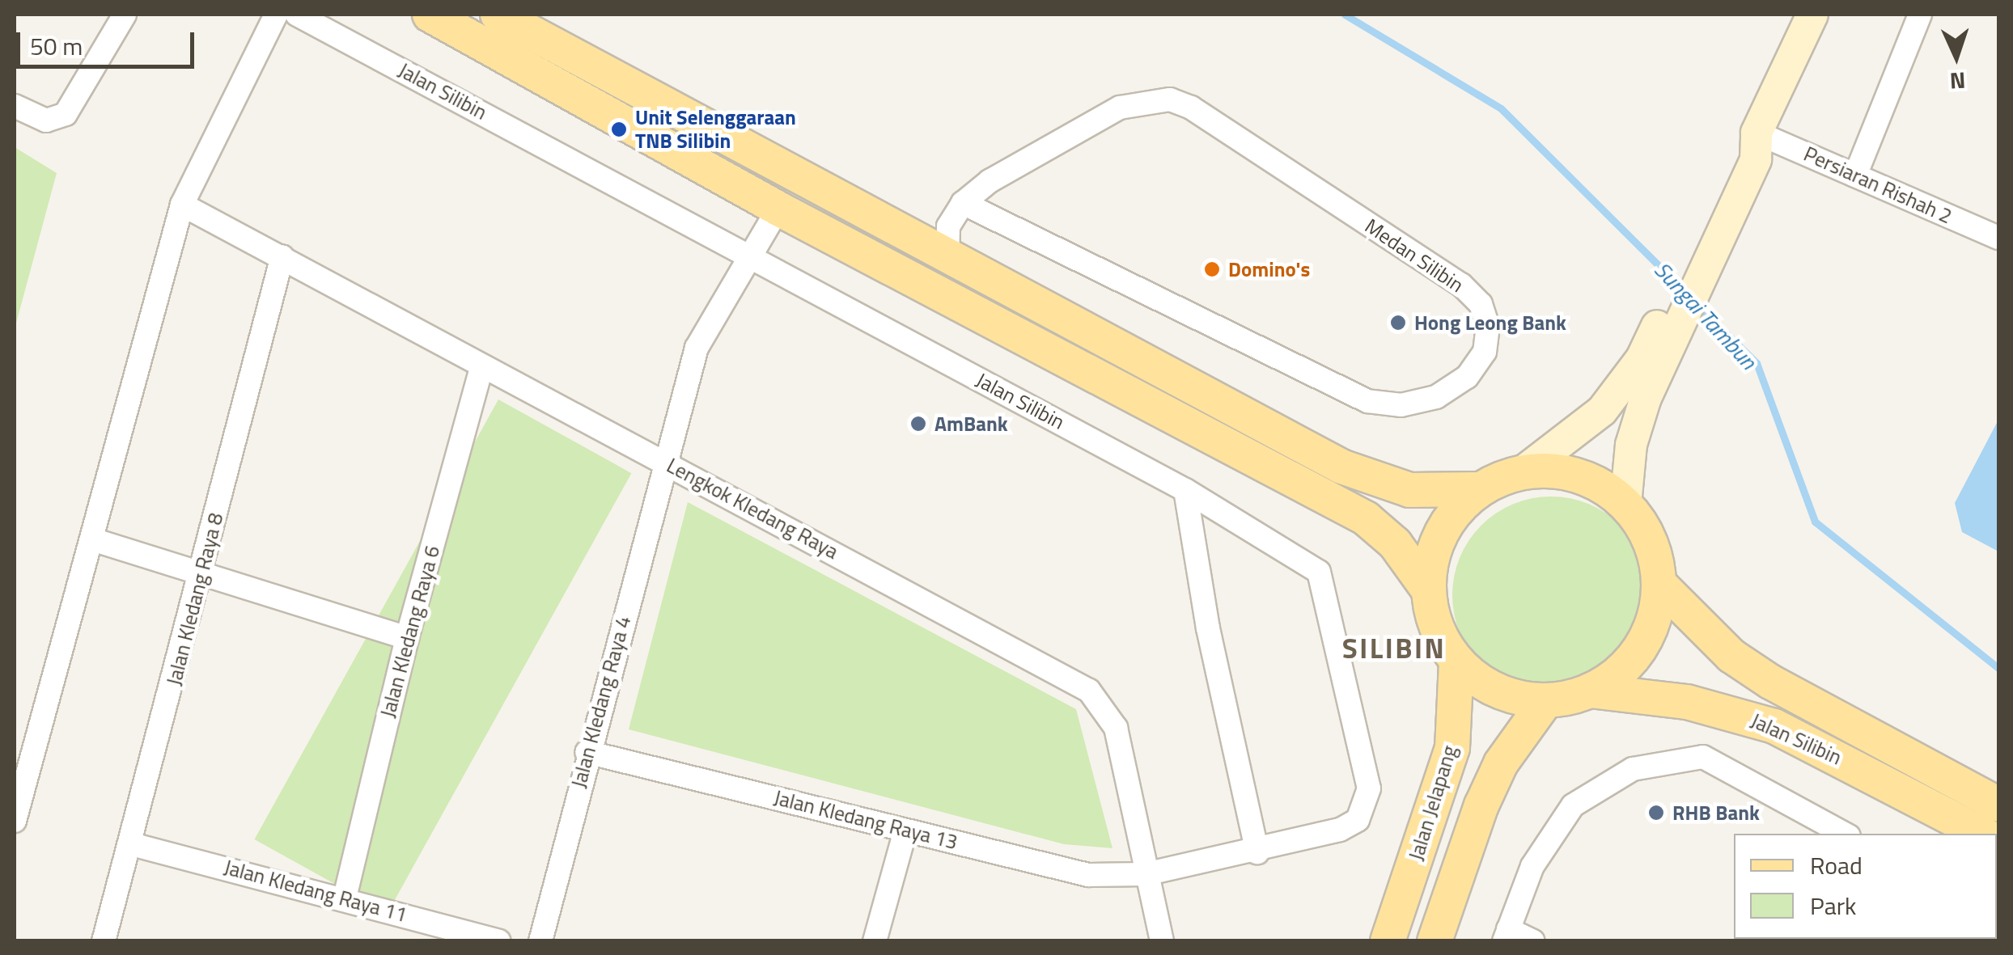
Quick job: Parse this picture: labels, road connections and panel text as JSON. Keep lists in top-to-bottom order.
{
  "streets": {
    "main road": ["Jalan Silibin", "Jalan Jelapang"],
    "street": [
      "Persiaran Rishah 2",
      "Medan Silibin",
      "Lengkok Kledang Raya",
      "Jalan Kledang Raya 8",
      "Jalan Kledang Raya 6",
      "Jalan Kledang Raya 4",
      "Jalan Kledang Raya 13",
      "Jalan Kledang Raya 11"
    ]
  },
  "crossings": [
    ["Jalan Silibin", "Lengkok Kledang Raya"],
    ["Jalan Silibin", "Jalan Kledang Raya 4"],
    ["Jalan Silibin", "Jalan Jelapang"],
    ["Jalan Silibin", "Jalan Kledang Raya 13"],
    ["Lengkok Kledang Raya", "Jalan Kledang Raya 8"],
    ["Lengkok Kledang Raya", "Jalan Kledang Raya 6"],
    ["Lengkok Kledang Raya", "Jalan Kledang Raya 4"],
    ["Lengkok Kledang Raya", "Jalan Kledang Raya 13"],
    ["Jalan Kledang Raya 8", "Jalan Kledang Raya 11"],
    ["Jalan Kledang Raya 6", "Jalan Kledang Raya 11"],
    ["Jalan Kledang Raya 4", "Jalan Kledang Raya 13"]
  ],
  "districts": ["SILIBIN"],
  "water": ["Sungai Tambun"],
  "places": [
    "Unit Selenggaraan TNB Silibin",
    "Domino's",
    "Hong Leong Bank",
    "AmBank",
    "RHB Bank"
  ],
  "legend": ["Road", "Park"],
  "scale_bar": "50 m",
  "north": "bottom"
}
